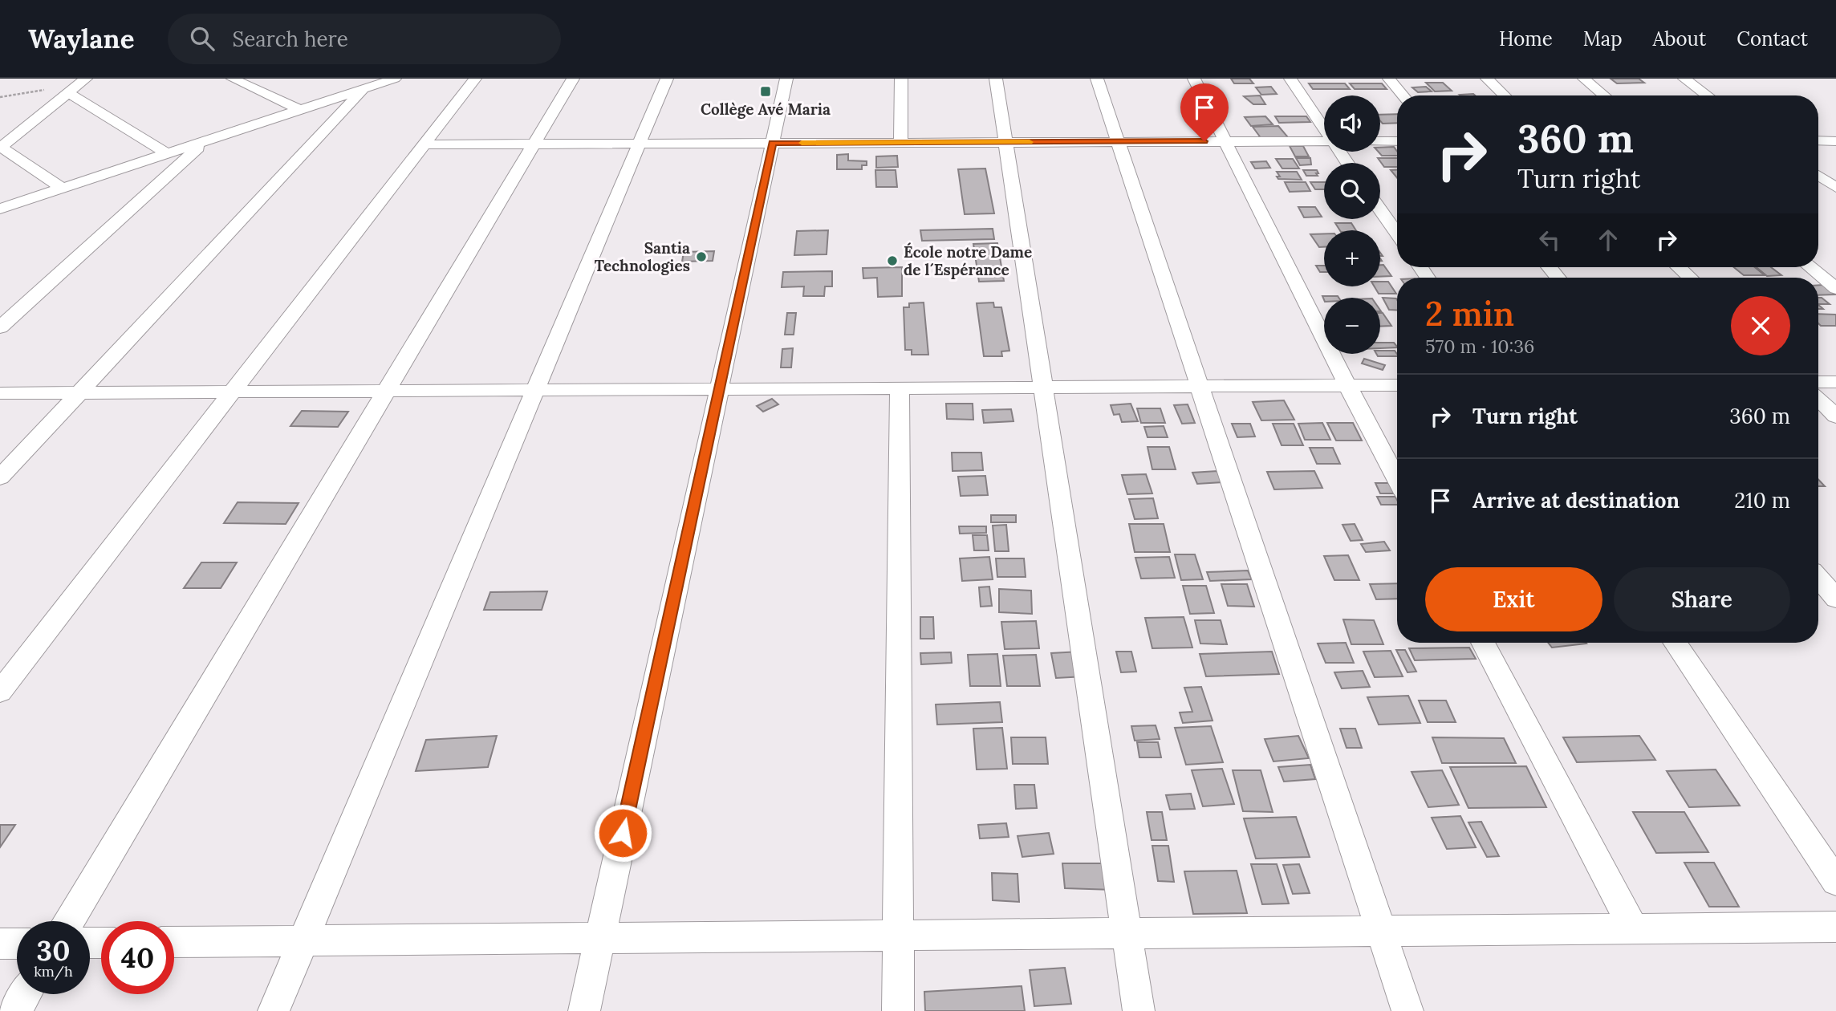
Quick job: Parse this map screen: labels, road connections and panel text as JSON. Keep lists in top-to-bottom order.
{
  "places": {
    "transit": ["Collège Avé Maria"],
    "other": ["Santia Technologies", "École notre Dame de l´Espérance"]
  },
  "page": {
    "header": "Waylane",
    "search": "Search here",
    "nav": [
      "Home",
      "Map",
      "About",
      "Contact"
    ],
    "map_buttons": ["+", "−"],
    "turn": ["360 m", "Turn right"],
    "heading": ["2 min", "570 m · 10:36"],
    "list": [
      {
        "name": "Turn right",
        "value": "360 m"
      },
      {
        "name": "Arrive at destination",
        "value": "210 m"
      }
    ],
    "buttons": ["Exit", "Share"],
    "speed": "30 km/h",
    "limit": "40"
  }
}
